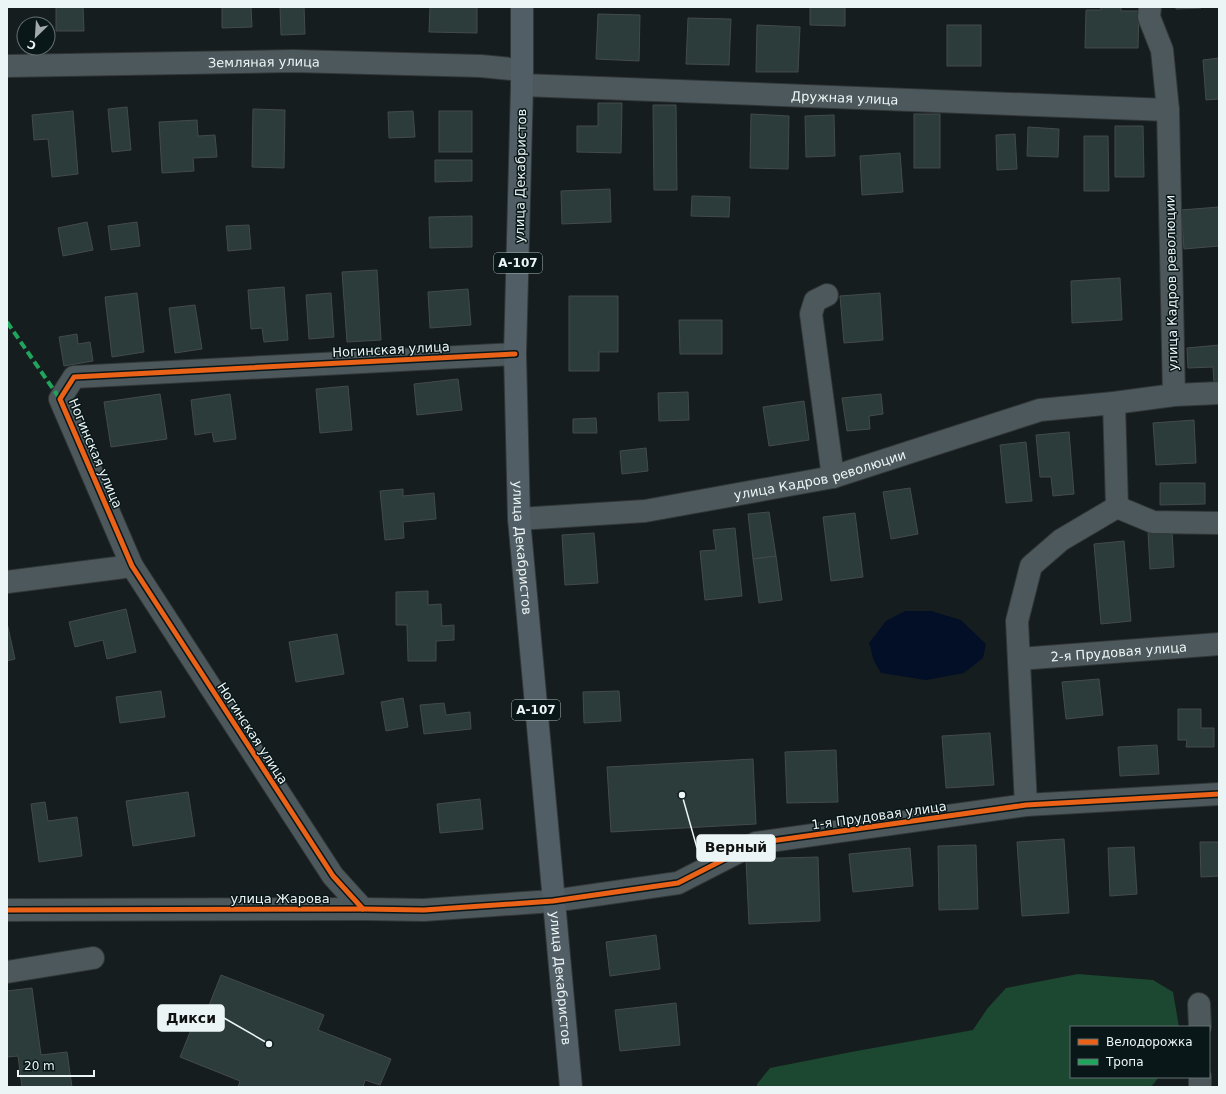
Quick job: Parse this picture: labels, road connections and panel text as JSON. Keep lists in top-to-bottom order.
{
  "streets": {
    "highway": ["улица Декабристов", "А-107"],
    "street": [
      "Земляная улица",
      "Дружная улица",
      "улица Кадров революции",
      "Ногинская улица",
      "2-я Прудовая улица",
      "1-я Прудовая улица",
      "улица Жарова"
    ]
  },
  "crossings": [
    ["Земляная улица", "Дружная улица"],
    ["Земляная улица", "улица Декабристов"],
    ["Дружная улица", "улица Декабристов"],
    ["Дружная улица", "улица Кадров революции"],
    ["улица Декабристов", "улица Кадров революции"],
    ["улица Декабристов", "Ногинская улица"],
    ["улица Декабристов", "1-я Прудовая улица"],
    ["улица Декабристов", "улица Жарова"],
    ["Ногинская улица", "улица Жарова"],
    ["1-я Прудовая улица", "улица Жарова"]
  ],
  "places": ["Верный", "Дикси"],
  "legend": ["Велодорожка", "Тропа"],
  "scale_bar": "20 m",
  "north": "bottom left"
}
